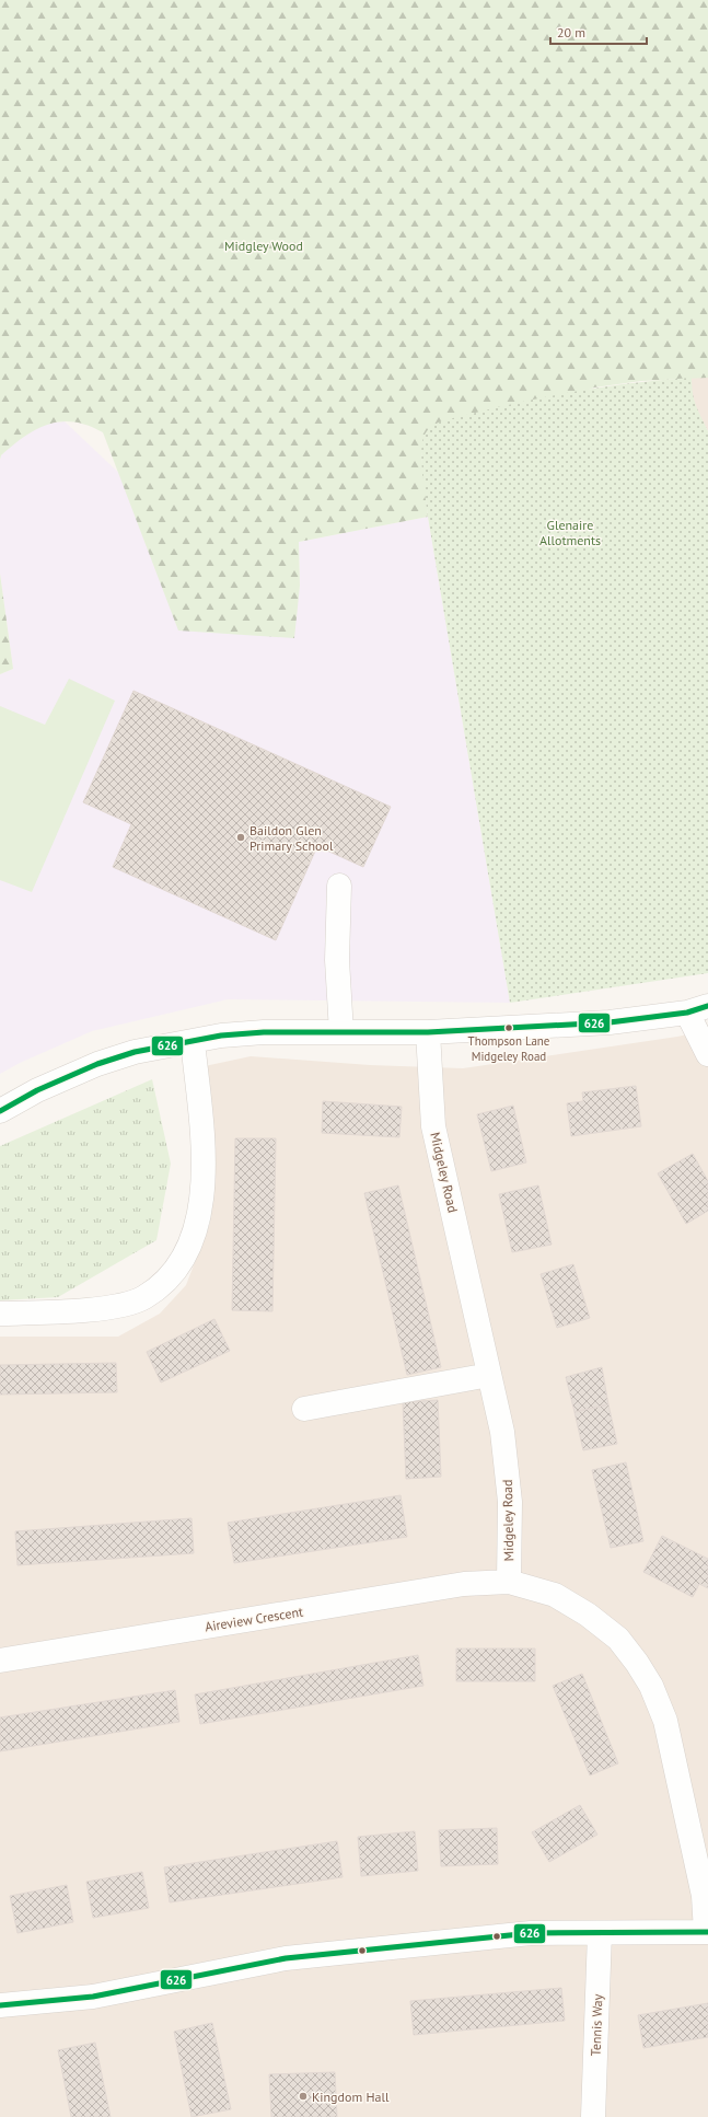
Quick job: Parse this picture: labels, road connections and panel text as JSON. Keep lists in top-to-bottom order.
{
  "streets": {
    "street": ["Midgeley Road", "Aireview Crescent", "Tennis Way"]
  },
  "crossings": [
    ["Midgeley Road", "Aireview Crescent"]
  ],
  "parks": ["Midgley Wood", "Glenaire Allotments"],
  "places": ["Baildon Glen Primary School", "Thompson Lane Midgeley Road", "Kingdom Hall"],
  "lines": ["transit line 626"],
  "scale_bar": "20 m"
}
